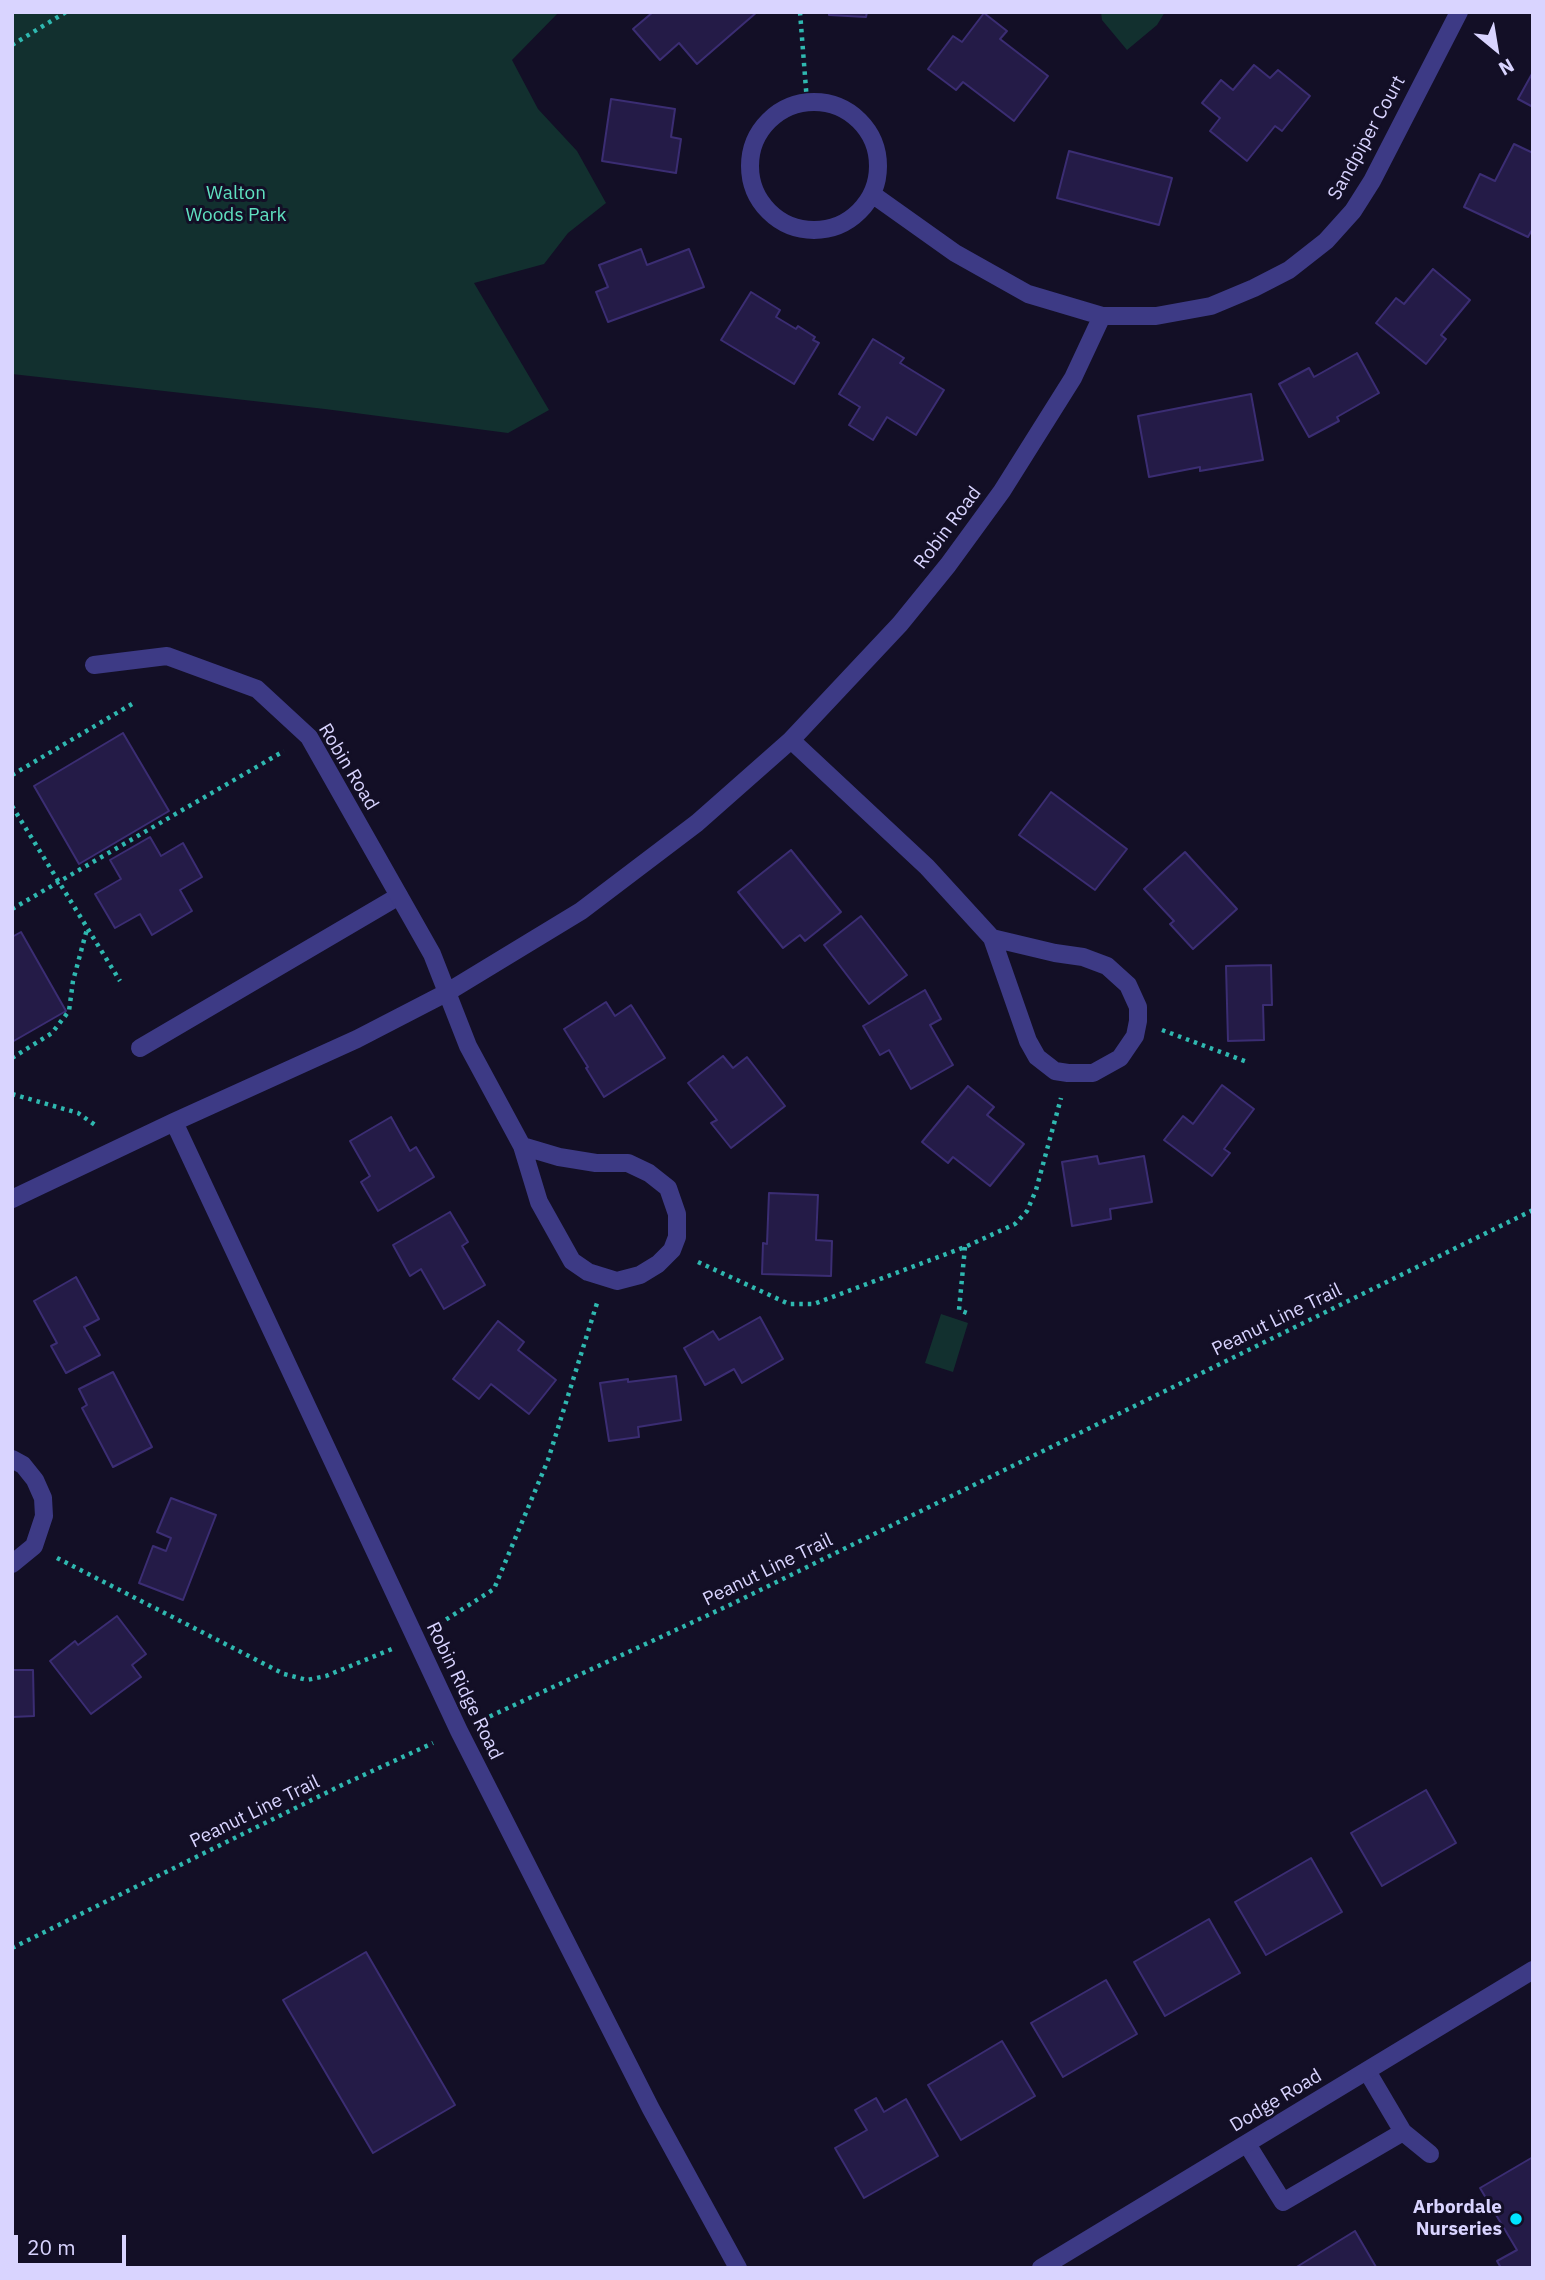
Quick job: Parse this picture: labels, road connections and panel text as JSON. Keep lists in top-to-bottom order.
{
  "streets": {
    "street": [
      "Sandpiper Court",
      "Robin Road",
      "Robin Ridge Road",
      "Dodge Road"
    ],
    "path": ["Peanut Line Trail"]
  },
  "crossings": [
    ["Sandpiper Court", "Robin Road"],
    ["Robin Road", "Robin Ridge Road"],
    ["Peanut Line Trail", "Robin Ridge Road"]
  ],
  "parks": ["Walton Woods Park"],
  "places": ["Arbordale Nurseries"],
  "scale_bar": "20 m",
  "north": "bottom right"
}
